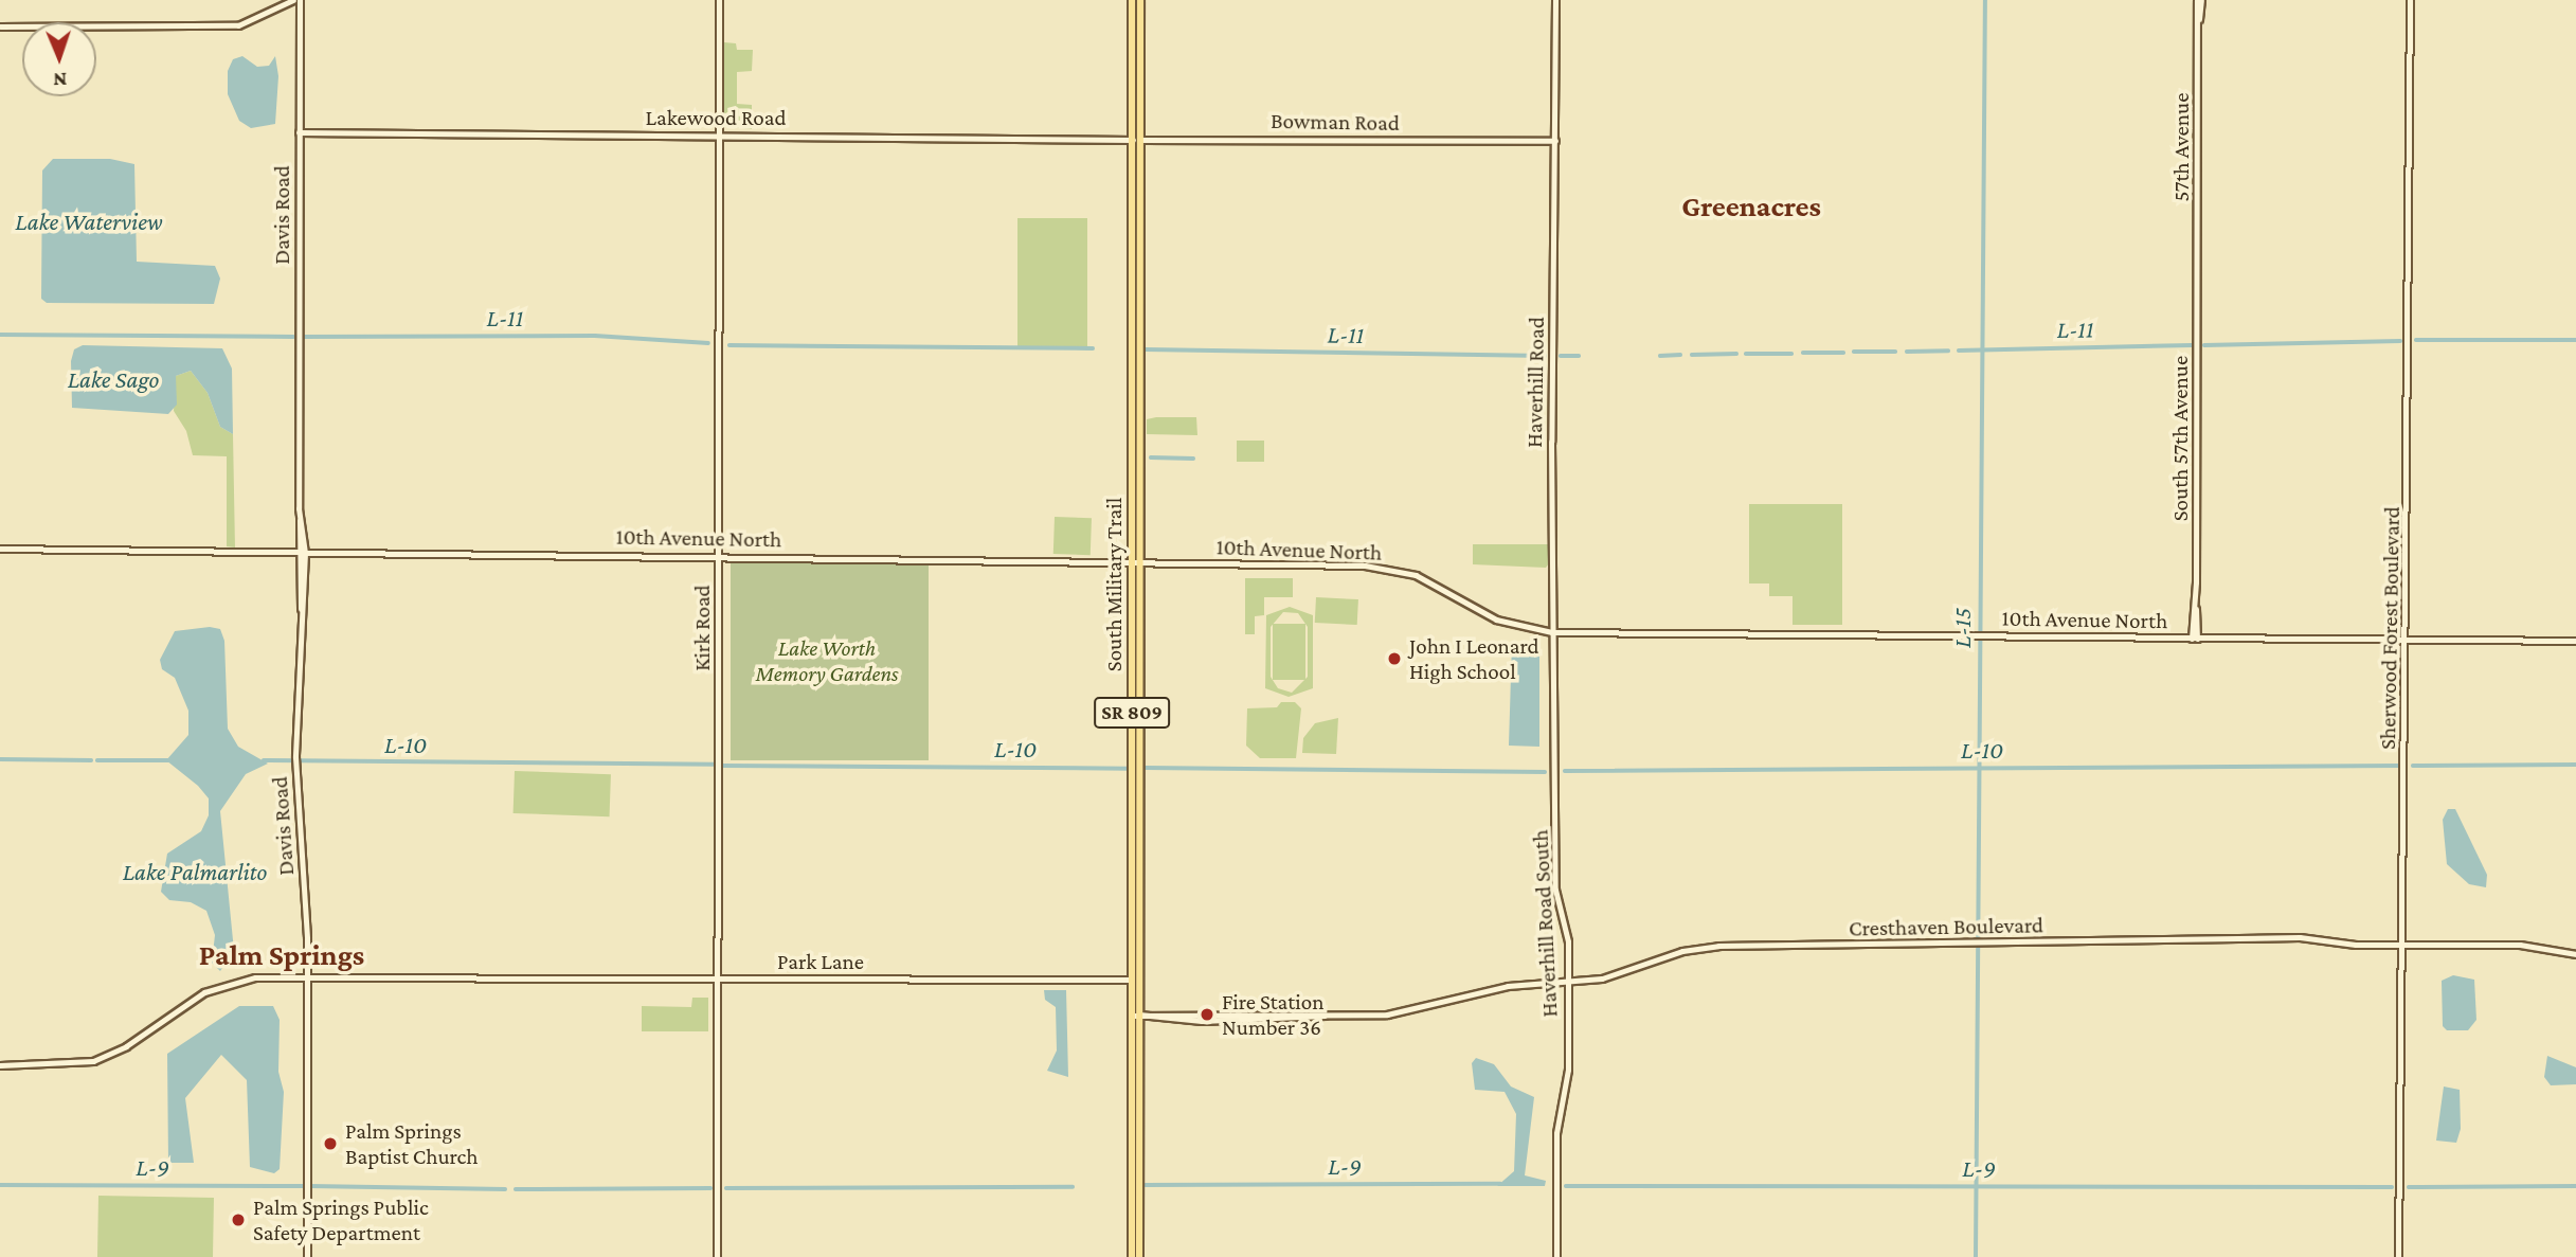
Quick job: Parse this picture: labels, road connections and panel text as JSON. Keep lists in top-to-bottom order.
{
  "streets": {
    "main road": ["South Military Trail", "SR 809"],
    "street": [
      "Lakewood Road",
      "Bowman Road",
      "57th Avenue",
      "Davis Road",
      "Haverhill Road",
      "South 57th Avenue",
      "10th Avenue North",
      "Kirk Road",
      "Sherwood Forest Boulevard",
      "Haverhill Road South",
      "Cresthaven Boulevard",
      "Park Lane"
    ]
  },
  "crossings": [
    ["Lakewood Road", "Bowman Road"],
    ["Lakewood Road", "Davis Road"],
    ["Lakewood Road", "South Military Trail"],
    ["Lakewood Road", "Kirk Road"],
    ["Bowman Road", "Haverhill Road"],
    ["Bowman Road", "South Military Trail"],
    ["57th Avenue", "South 57th Avenue"],
    ["Davis Road", "10th Avenue North"],
    ["Davis Road", "Park Lane"],
    ["Haverhill Road", "10th Avenue North"],
    ["Haverhill Road", "Haverhill Road South"],
    ["South 57th Avenue", "10th Avenue North"],
    ["10th Avenue North", "South Military Trail"],
    ["10th Avenue North", "Kirk Road"],
    ["10th Avenue North", "Sherwood Forest Boulevard"],
    ["South Military Trail", "Cresthaven Boulevard"],
    ["South Military Trail", "Park Lane"],
    ["Kirk Road", "Park Lane"],
    ["Sherwood Forest Boulevard", "Cresthaven Boulevard"],
    ["Haverhill Road South", "Cresthaven Boulevard"]
  ],
  "districts": ["Greenacres", "Palm Springs"],
  "water": [
    "Lake Waterview",
    "L-11",
    "Lake Sago",
    "L-15",
    "L-10",
    "Lake Palmarlito",
    "L-9"
  ],
  "parks": ["Lake Worth Memory Gardens"],
  "places": [
    "John I Leonard High School",
    "Fire Station Number 36",
    "Palm Springs Baptist Church",
    "Palm Springs Public Safety Department"
  ],
  "north": "bottom"
}
